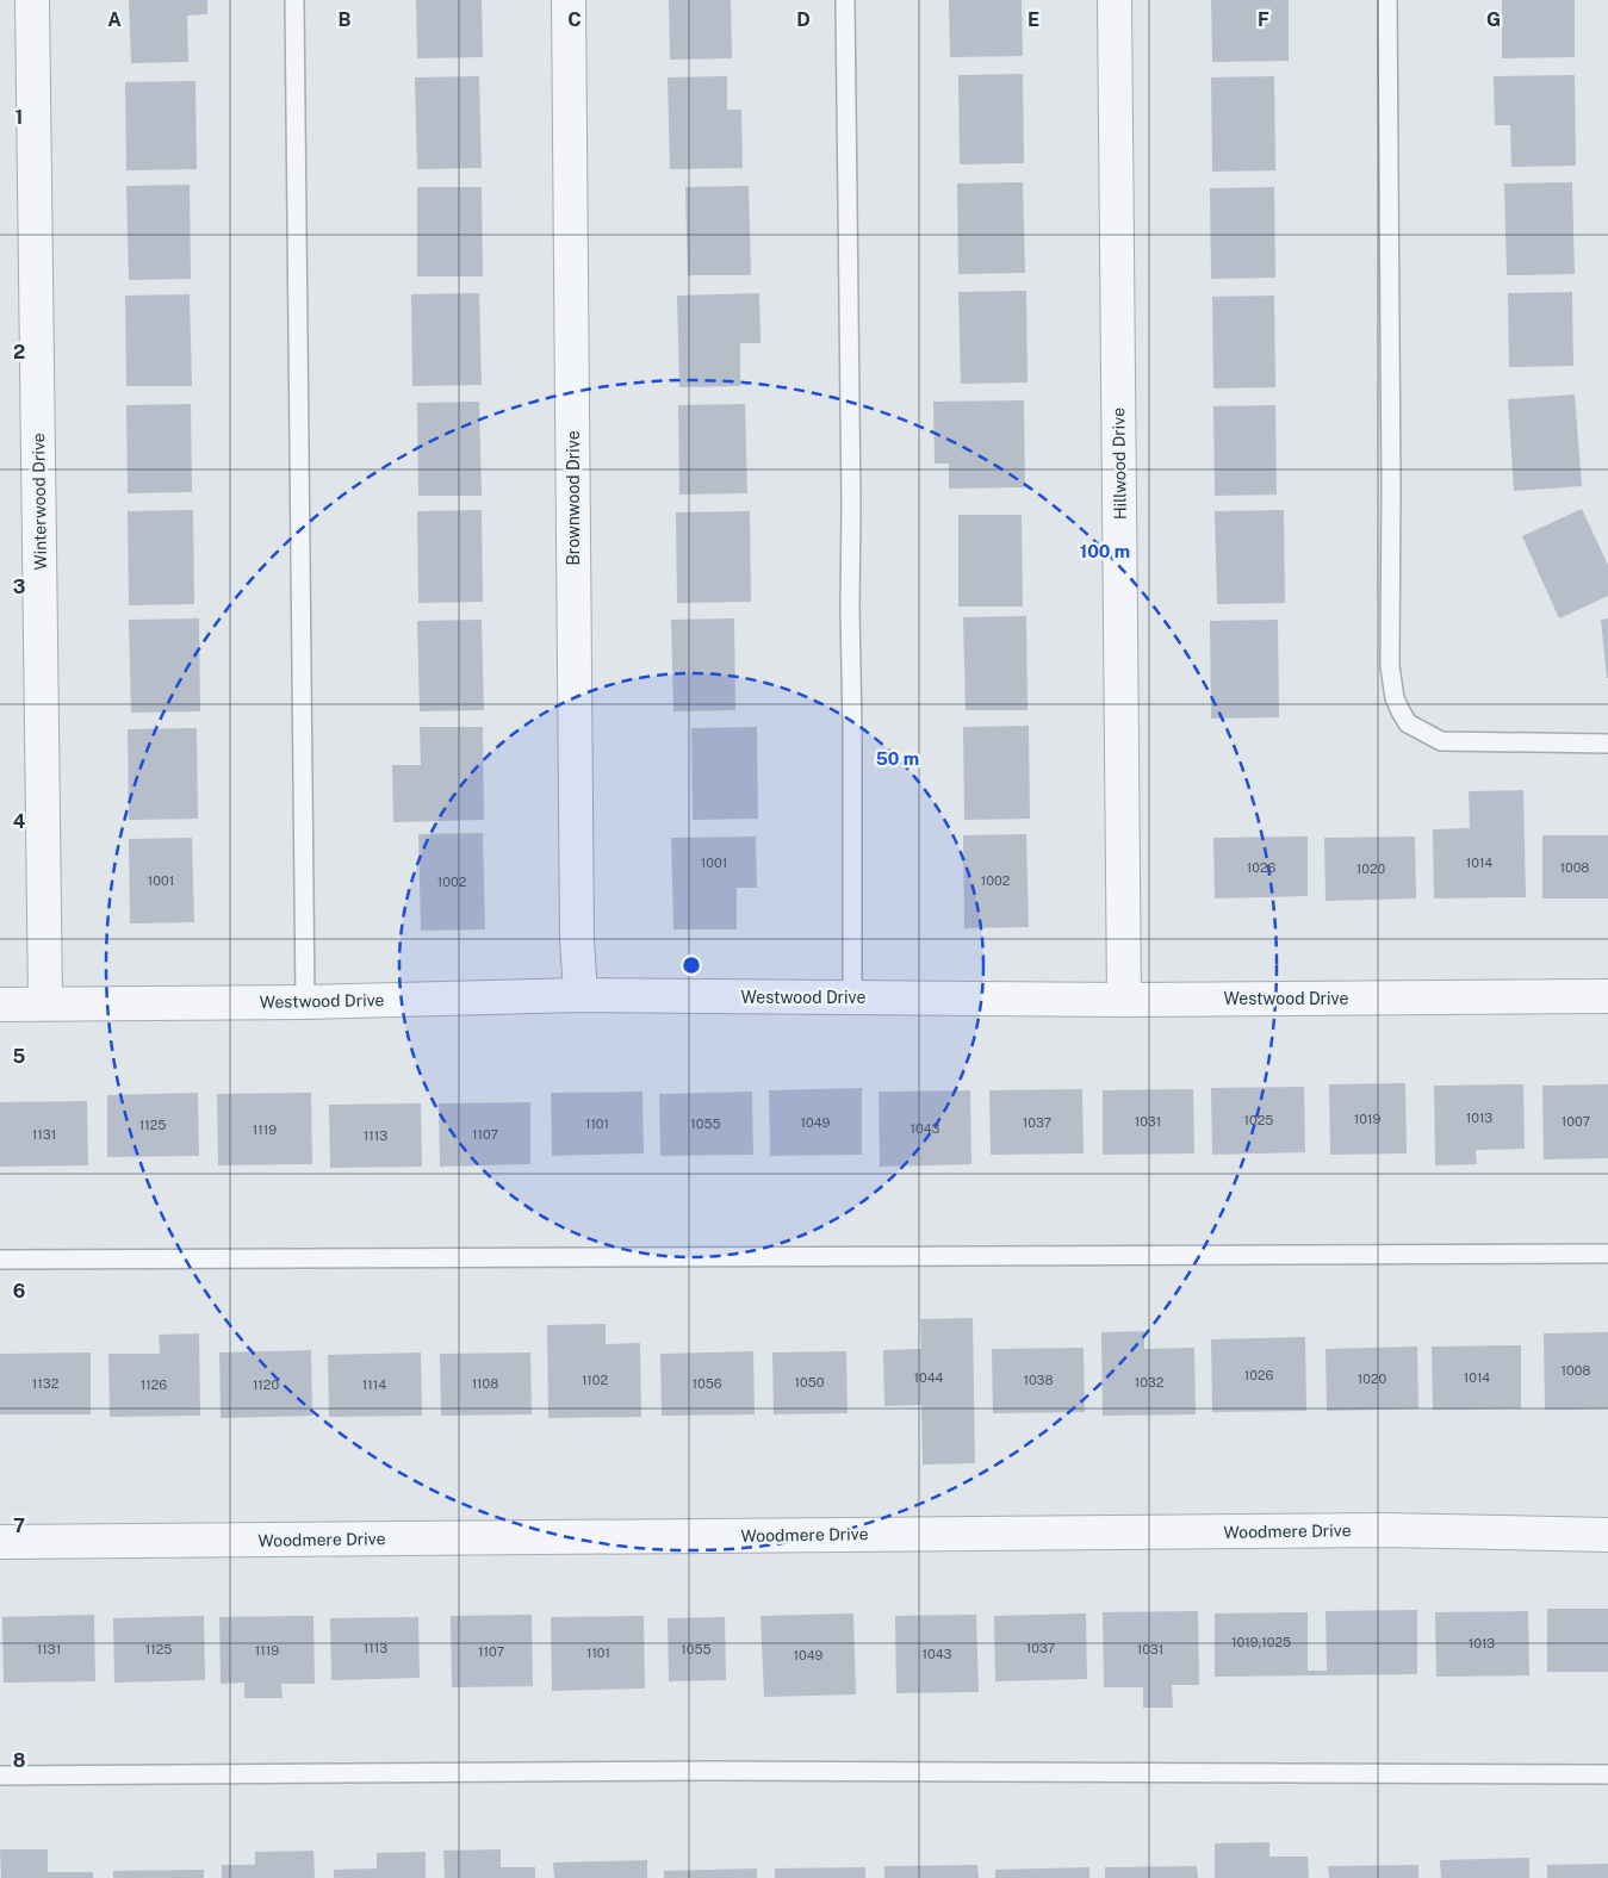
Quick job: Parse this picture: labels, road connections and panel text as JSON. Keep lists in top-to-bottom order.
{
  "streets": {
    "street": [
      "Hillwood Drive",
      "Brownwood Drive",
      "Winterwood Drive",
      "Westwood Drive",
      "Woodmere Drive"
    ]
  },
  "crossings": [
    ["Hillwood Drive", "Westwood Drive"],
    ["Brownwood Drive", "Westwood Drive"],
    ["Winterwood Drive", "Westwood Drive"]
  ],
  "house_numbers": [
    "1001",
    "1014",
    "1026",
    "1008",
    "1020",
    "1001",
    "1002",
    "1002",
    "1013",
    "1019",
    "1025",
    "1031",
    "1007",
    "1049",
    "1037",
    "1101",
    "1055",
    "1125",
    "1043",
    "1119",
    "1131",
    "1107",
    "1113",
    "1008",
    "1026",
    "1044",
    "1014",
    "1020",
    "1102",
    "1038",
    "1050",
    "1032",
    "1132",
    "1108",
    "1056",
    "1126",
    "1120",
    "1114",
    "1019,1025",
    "1013",
    "1113",
    "1037",
    "1131",
    "1125",
    "1055",
    "1031",
    "1119",
    "1107",
    "1101",
    "1043",
    "1049"
  ],
  "grid": {
    "columns": [
      "A",
      "B",
      "C",
      "D",
      "E",
      "F",
      "G"
    ],
    "rows": [
      "1",
      "2",
      "3",
      "4",
      "5",
      "6",
      "7",
      "8"
    ]
  },
  "rings": ["100 m", "50 m"]
}
